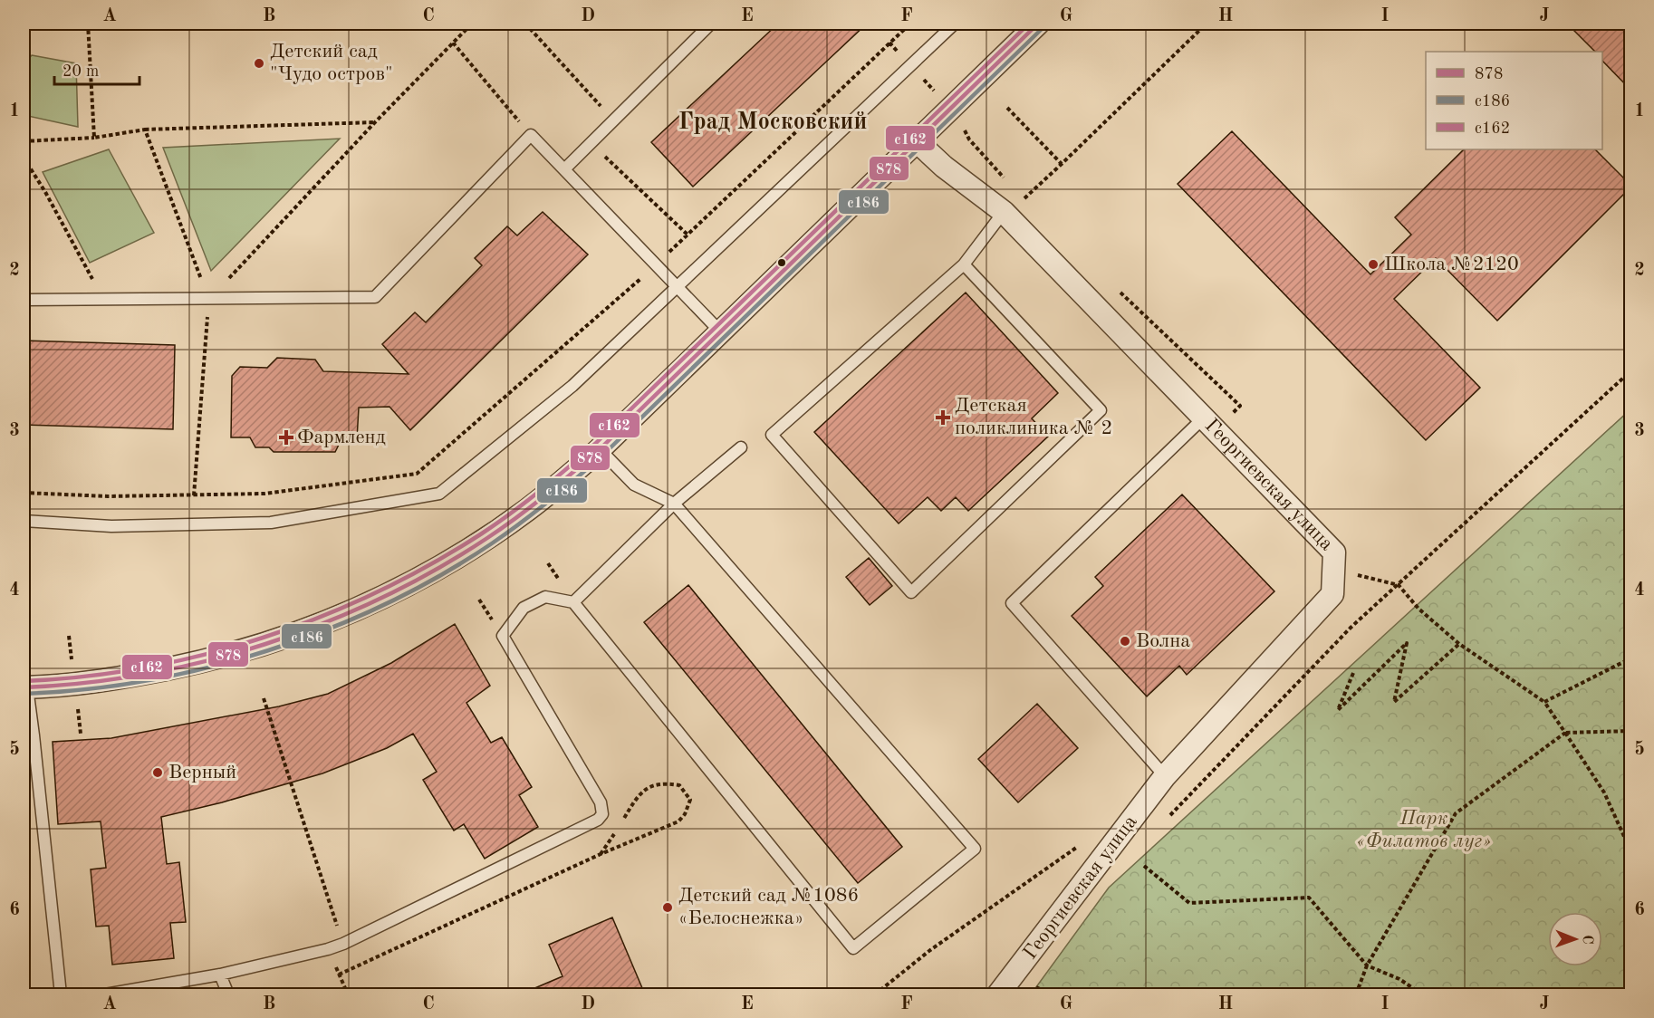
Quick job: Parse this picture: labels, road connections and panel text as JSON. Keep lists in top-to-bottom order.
{
  "streets": {
    "street": ["Георгиевская улица"]
  },
  "districts": ["Град Московский"],
  "parks": ["Парк «Филатов луг»"],
  "places": {
    "other": [
      "Детский сад \"Чудо остров\"",
      "Школа №2120",
      "Волна",
      "Верный",
      "Детский сад №1086 «Белоснежка»"
    ],
    "health": ["Детская поликлиника № 2", "Фармленд"]
  },
  "lines": ["transit line 878", "transit line с162", "transit line с186"],
  "legend": ["878", "с186", "с162"],
  "scale_bar": "20 m",
  "north": "right",
  "grid": {
    "columns": [
      "A",
      "B",
      "C",
      "D",
      "E",
      "F",
      "G",
      "H",
      "I",
      "J"
    ],
    "rows": [
      "1",
      "2",
      "3",
      "4",
      "5",
      "6"
    ]
  }
}
